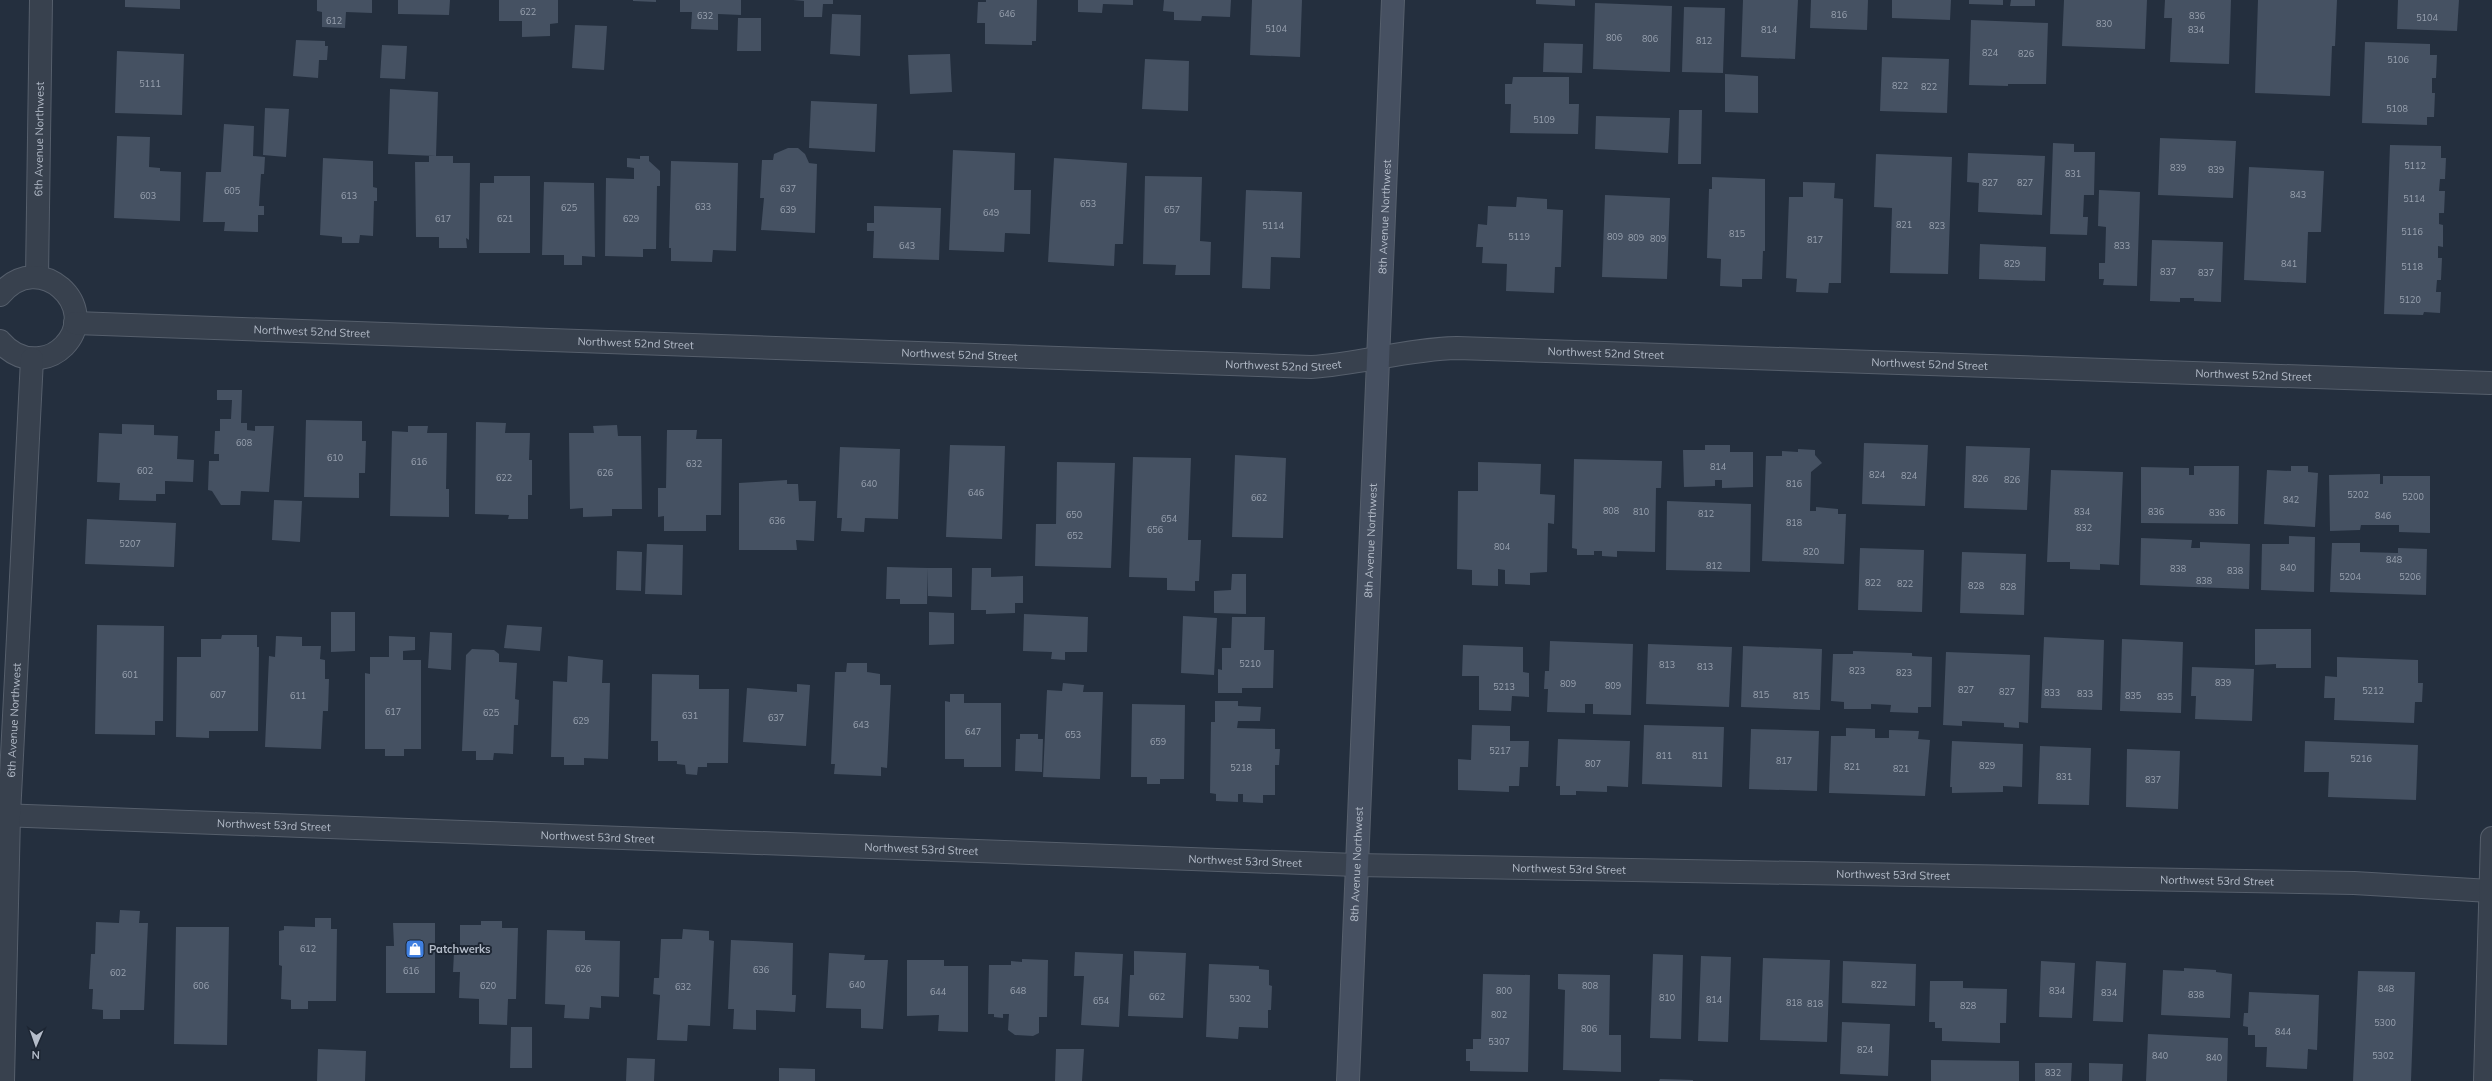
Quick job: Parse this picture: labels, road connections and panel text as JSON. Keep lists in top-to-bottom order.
{
  "streets": {
    "main road": ["8th Avenue Northwest"],
    "street": ["6th Avenue Northwest", "Northwest 52nd Street", "Northwest 53rd Street"]
  },
  "crossings": [
    ["6th Avenue Northwest", "Northwest 53rd Street"],
    ["8th Avenue Northwest", "Northwest 52nd Street"],
    ["8th Avenue Northwest", "Northwest 53rd Street"]
  ],
  "places": {
    "shop": ["Patchwerks"]
  },
  "house_numbers": [
    "622",
    "646",
    "816",
    "632",
    "836",
    "5104",
    "612",
    "830",
    "5104",
    "814",
    "834",
    "806",
    "806",
    "812",
    "824",
    "826",
    "5106",
    "5111",
    "822",
    "822",
    "5108",
    "5109",
    "5112",
    "839",
    "839",
    "831",
    "827",
    "827",
    "637",
    "605",
    "843",
    "603",
    "613",
    "5114",
    "653",
    "633",
    "625",
    "639",
    "657",
    "649",
    "617",
    "621",
    "629",
    "821",
    "5114",
    "823",
    "5116",
    "815",
    "5119",
    "809",
    "809",
    "809",
    "817",
    "643",
    "833",
    "829",
    "841",
    "5118",
    "837",
    "837",
    "5120",
    "608",
    "610",
    "616",
    "632",
    "814",
    "602",
    "626",
    "824",
    "824",
    "622",
    "826",
    "826",
    "640",
    "816",
    "646",
    "5202",
    "5200",
    "662",
    "842",
    "808",
    "810",
    "834",
    "836",
    "836",
    "812",
    "650",
    "846",
    "654",
    "636",
    "818",
    "832",
    "656",
    "652",
    "5207",
    "804",
    "820",
    "848",
    "812",
    "840",
    "838",
    "838",
    "5204",
    "5206",
    "838",
    "822",
    "822",
    "828",
    "828",
    "5210",
    "813",
    "813",
    "823",
    "823",
    "601",
    "839",
    "809",
    "809",
    "5213",
    "827",
    "5212",
    "827",
    "833",
    "833",
    "607",
    "815",
    "611",
    "815",
    "835",
    "835",
    "617",
    "625",
    "631",
    "637",
    "629",
    "643",
    "647",
    "653",
    "659",
    "5217",
    "811",
    "811",
    "5216",
    "817",
    "807",
    "829",
    "821",
    "5218",
    "821",
    "831",
    "837",
    "612",
    "626",
    "636",
    "616",
    "602",
    "640",
    "822",
    "606",
    "620",
    "808",
    "632",
    "848",
    "648",
    "800",
    "834",
    "644",
    "834",
    "838",
    "662",
    "810",
    "5302",
    "814",
    "654",
    "818",
    "818",
    "828",
    "802",
    "5300",
    "806",
    "844",
    "5307",
    "824",
    "840",
    "5302",
    "840",
    "832"
  ],
  "north": "bottom"
}
